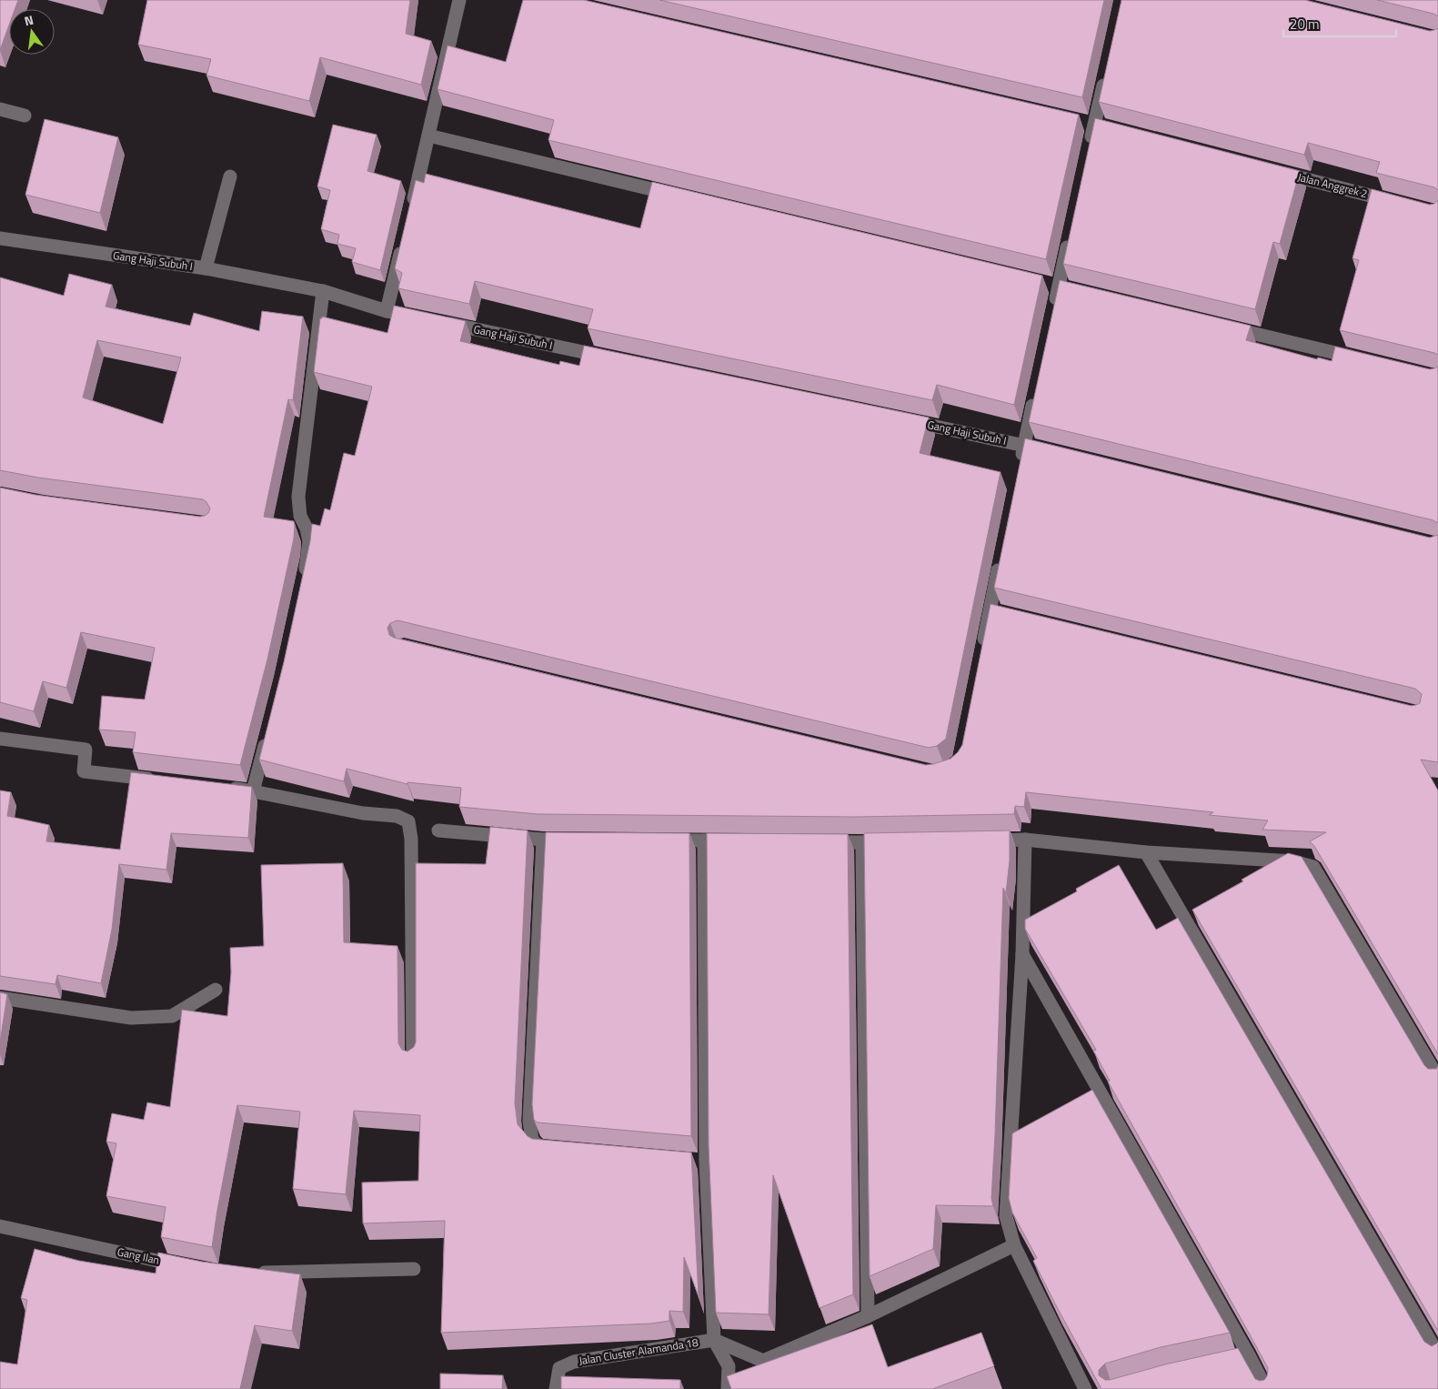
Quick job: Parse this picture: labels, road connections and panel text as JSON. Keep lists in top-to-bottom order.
{
  "streets": {
    "street": [
      "Jalan Anggrek 2",
      "Gang Haji Subuh I",
      "Gang Ilan",
      "Jalan Cluster Alamanda 18"
    ]
  },
  "scale_bar": "20 m",
  "north": "top"
}
